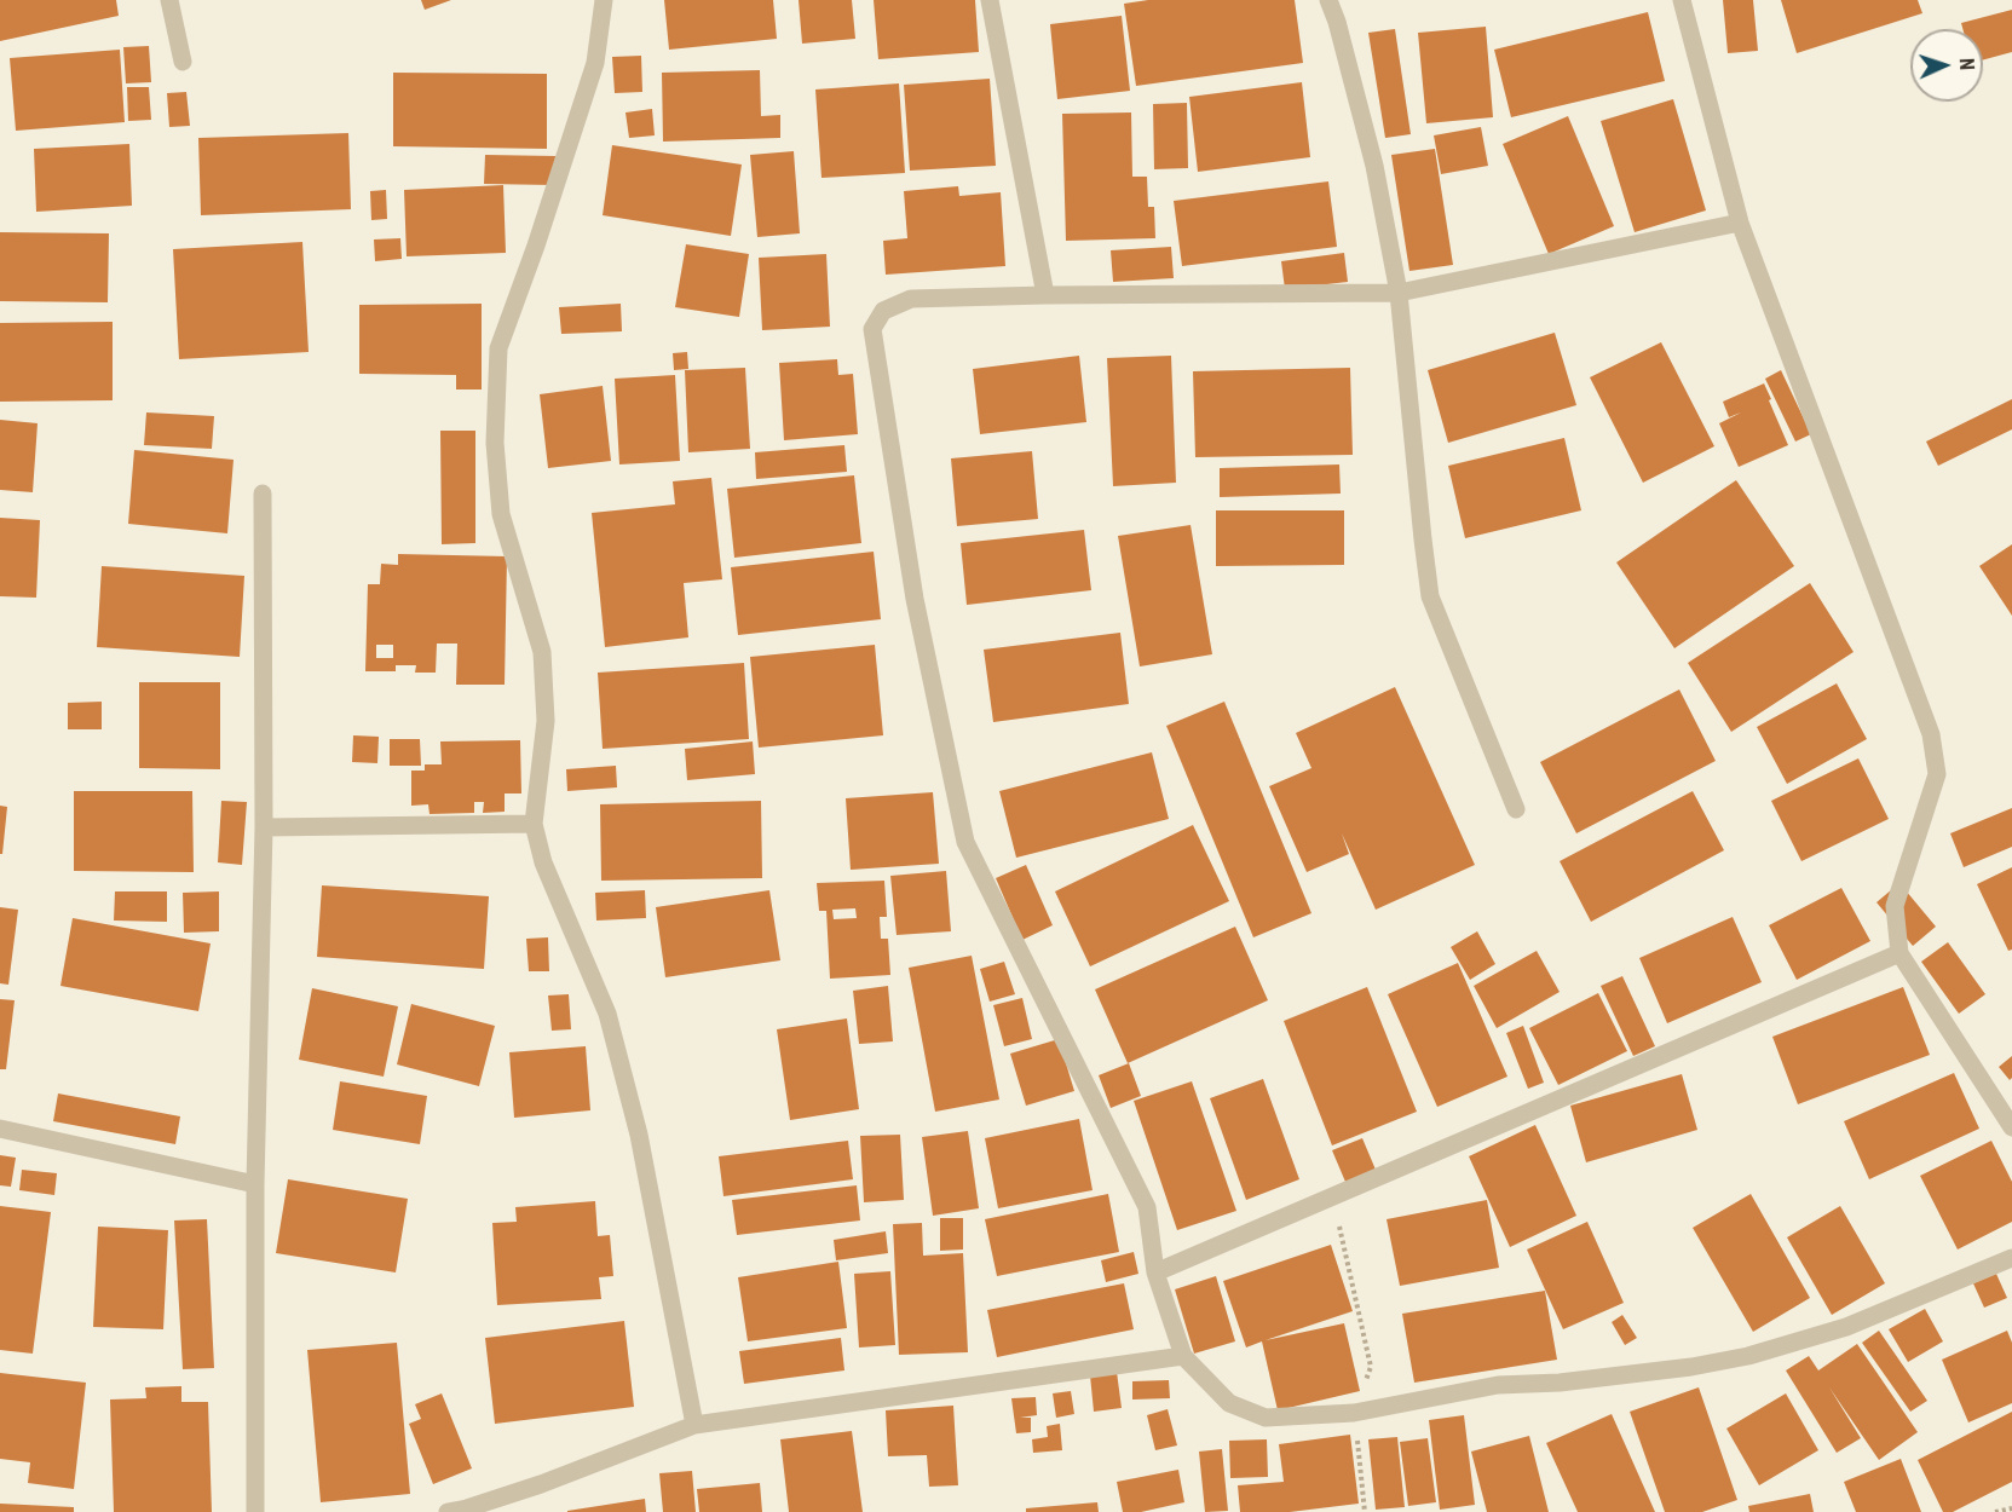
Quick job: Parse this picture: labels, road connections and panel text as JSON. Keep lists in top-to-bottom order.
{
  "north": "right"
}
